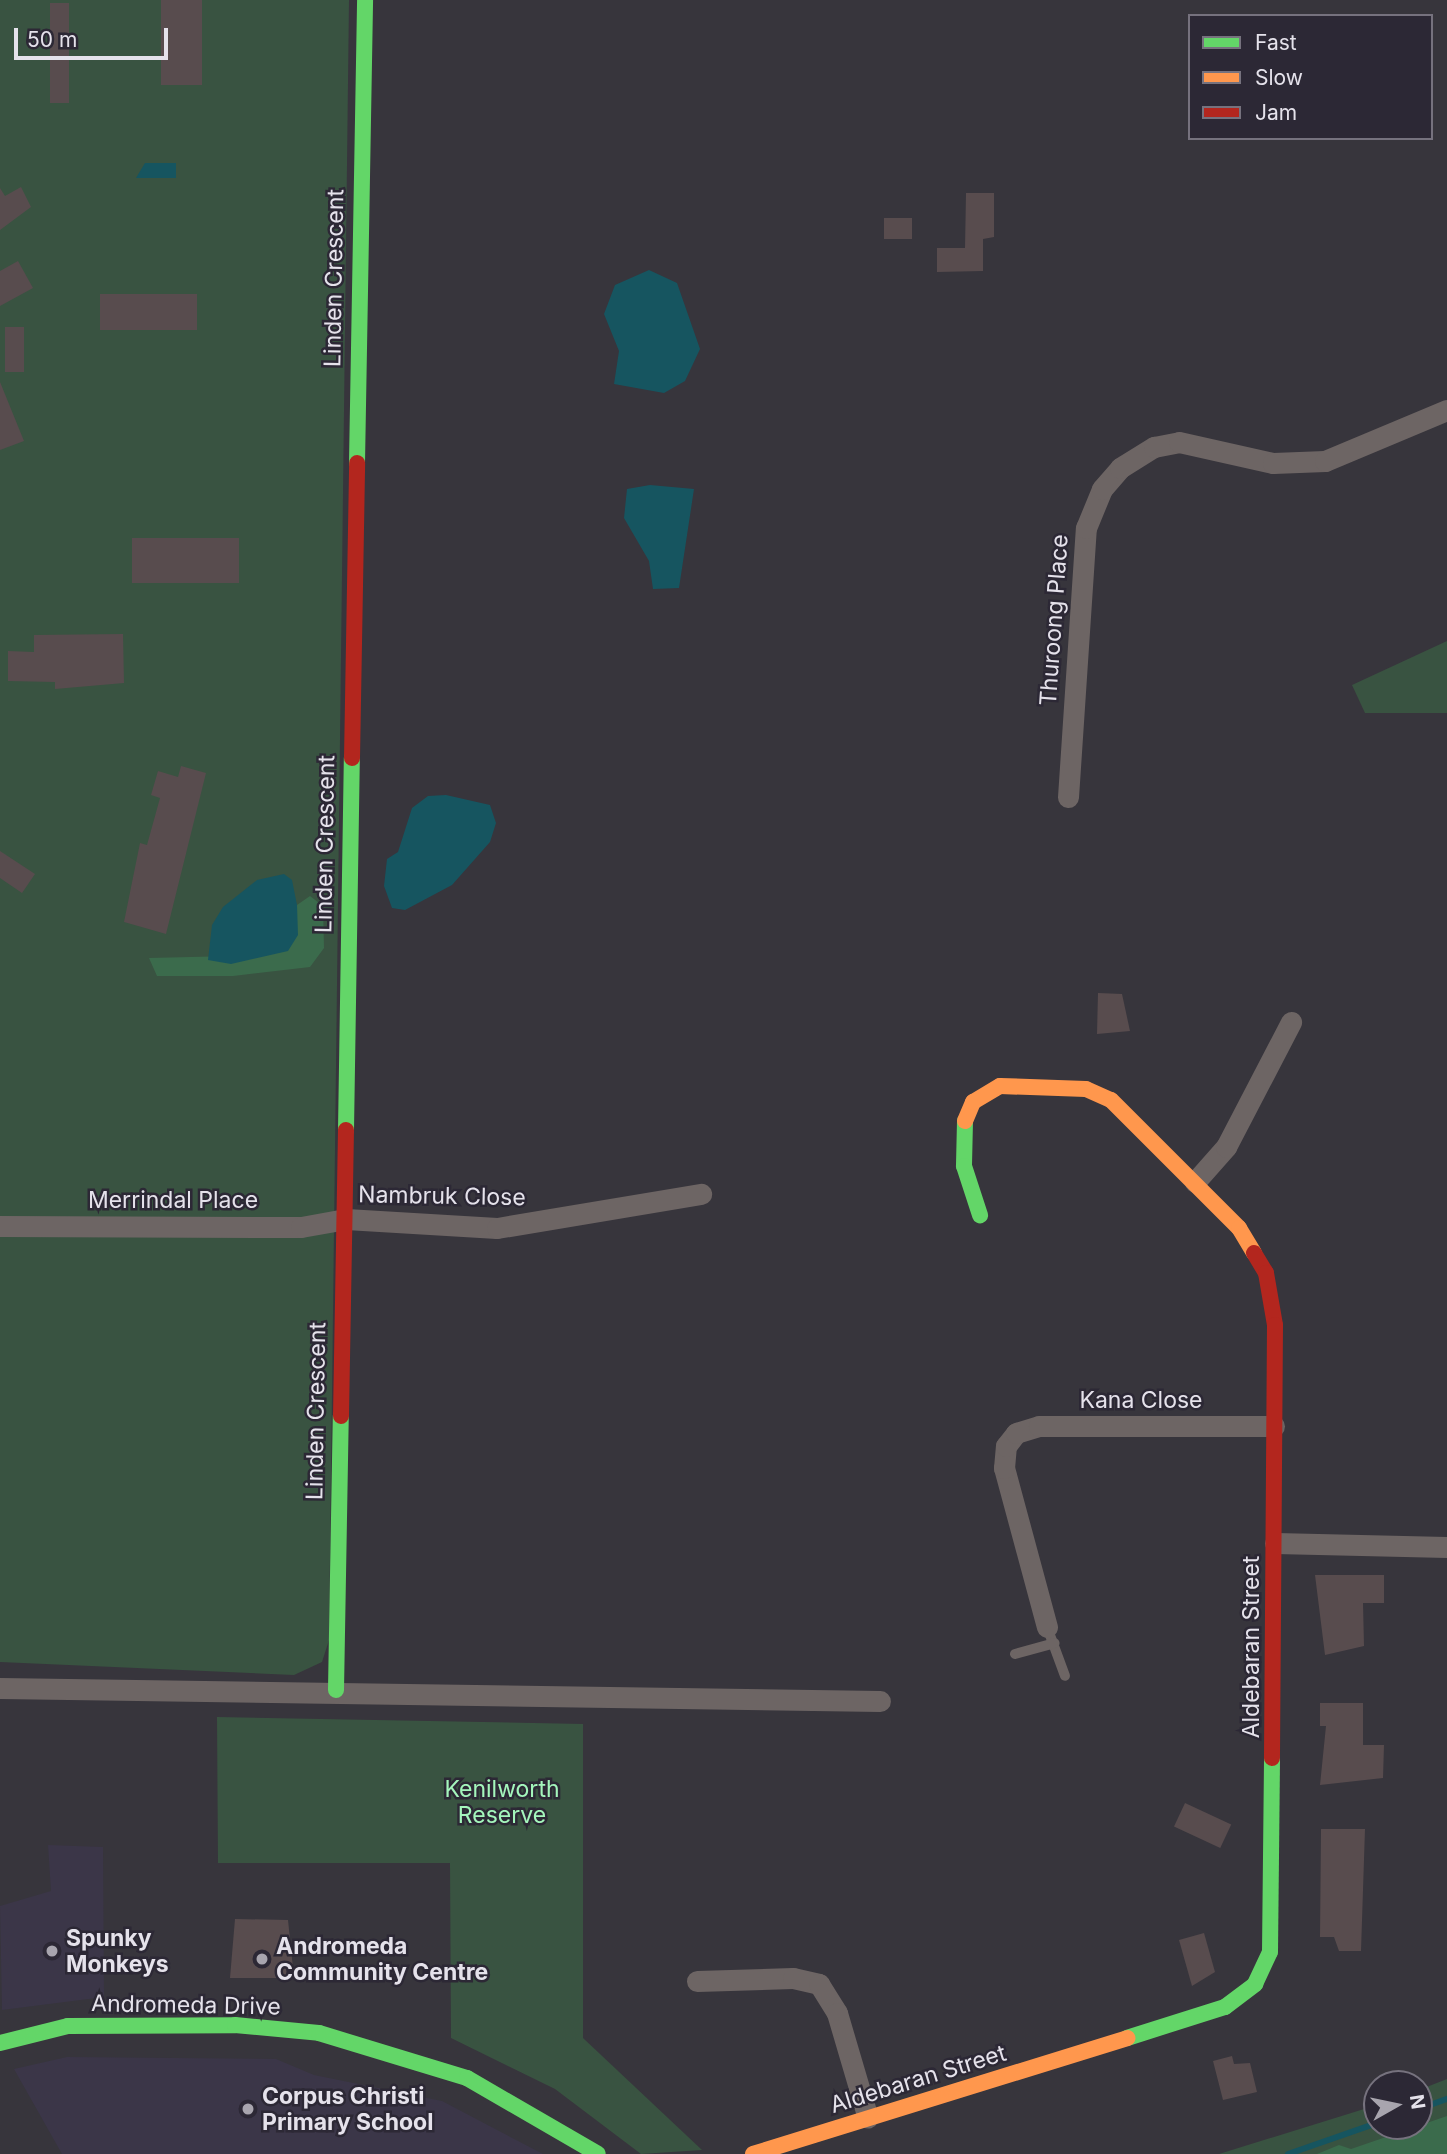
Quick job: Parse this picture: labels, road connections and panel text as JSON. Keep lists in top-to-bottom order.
{
  "streets": {
    "street": [
      "Linden Crescent",
      "Thuroong Place",
      "Nambruk Close",
      "Merrindal Place",
      "Kana Close",
      "Aldebaran Street",
      "Andromeda Drive"
    ]
  },
  "crossings": [
    ["Linden Crescent", "Nambruk Close"],
    ["Linden Crescent", "Merrindal Place"],
    ["Nambruk Close", "Merrindal Place"],
    ["Kana Close", "Aldebaran Street"]
  ],
  "parks": ["Kenilworth Reserve"],
  "places": ["Spunky Monkeys", "Andromeda Community Centre", "Corpus Christi Primary School"],
  "legend": ["Fast", "Slow", "Jam"],
  "scale_bar": "50 m",
  "north": "right"
}
